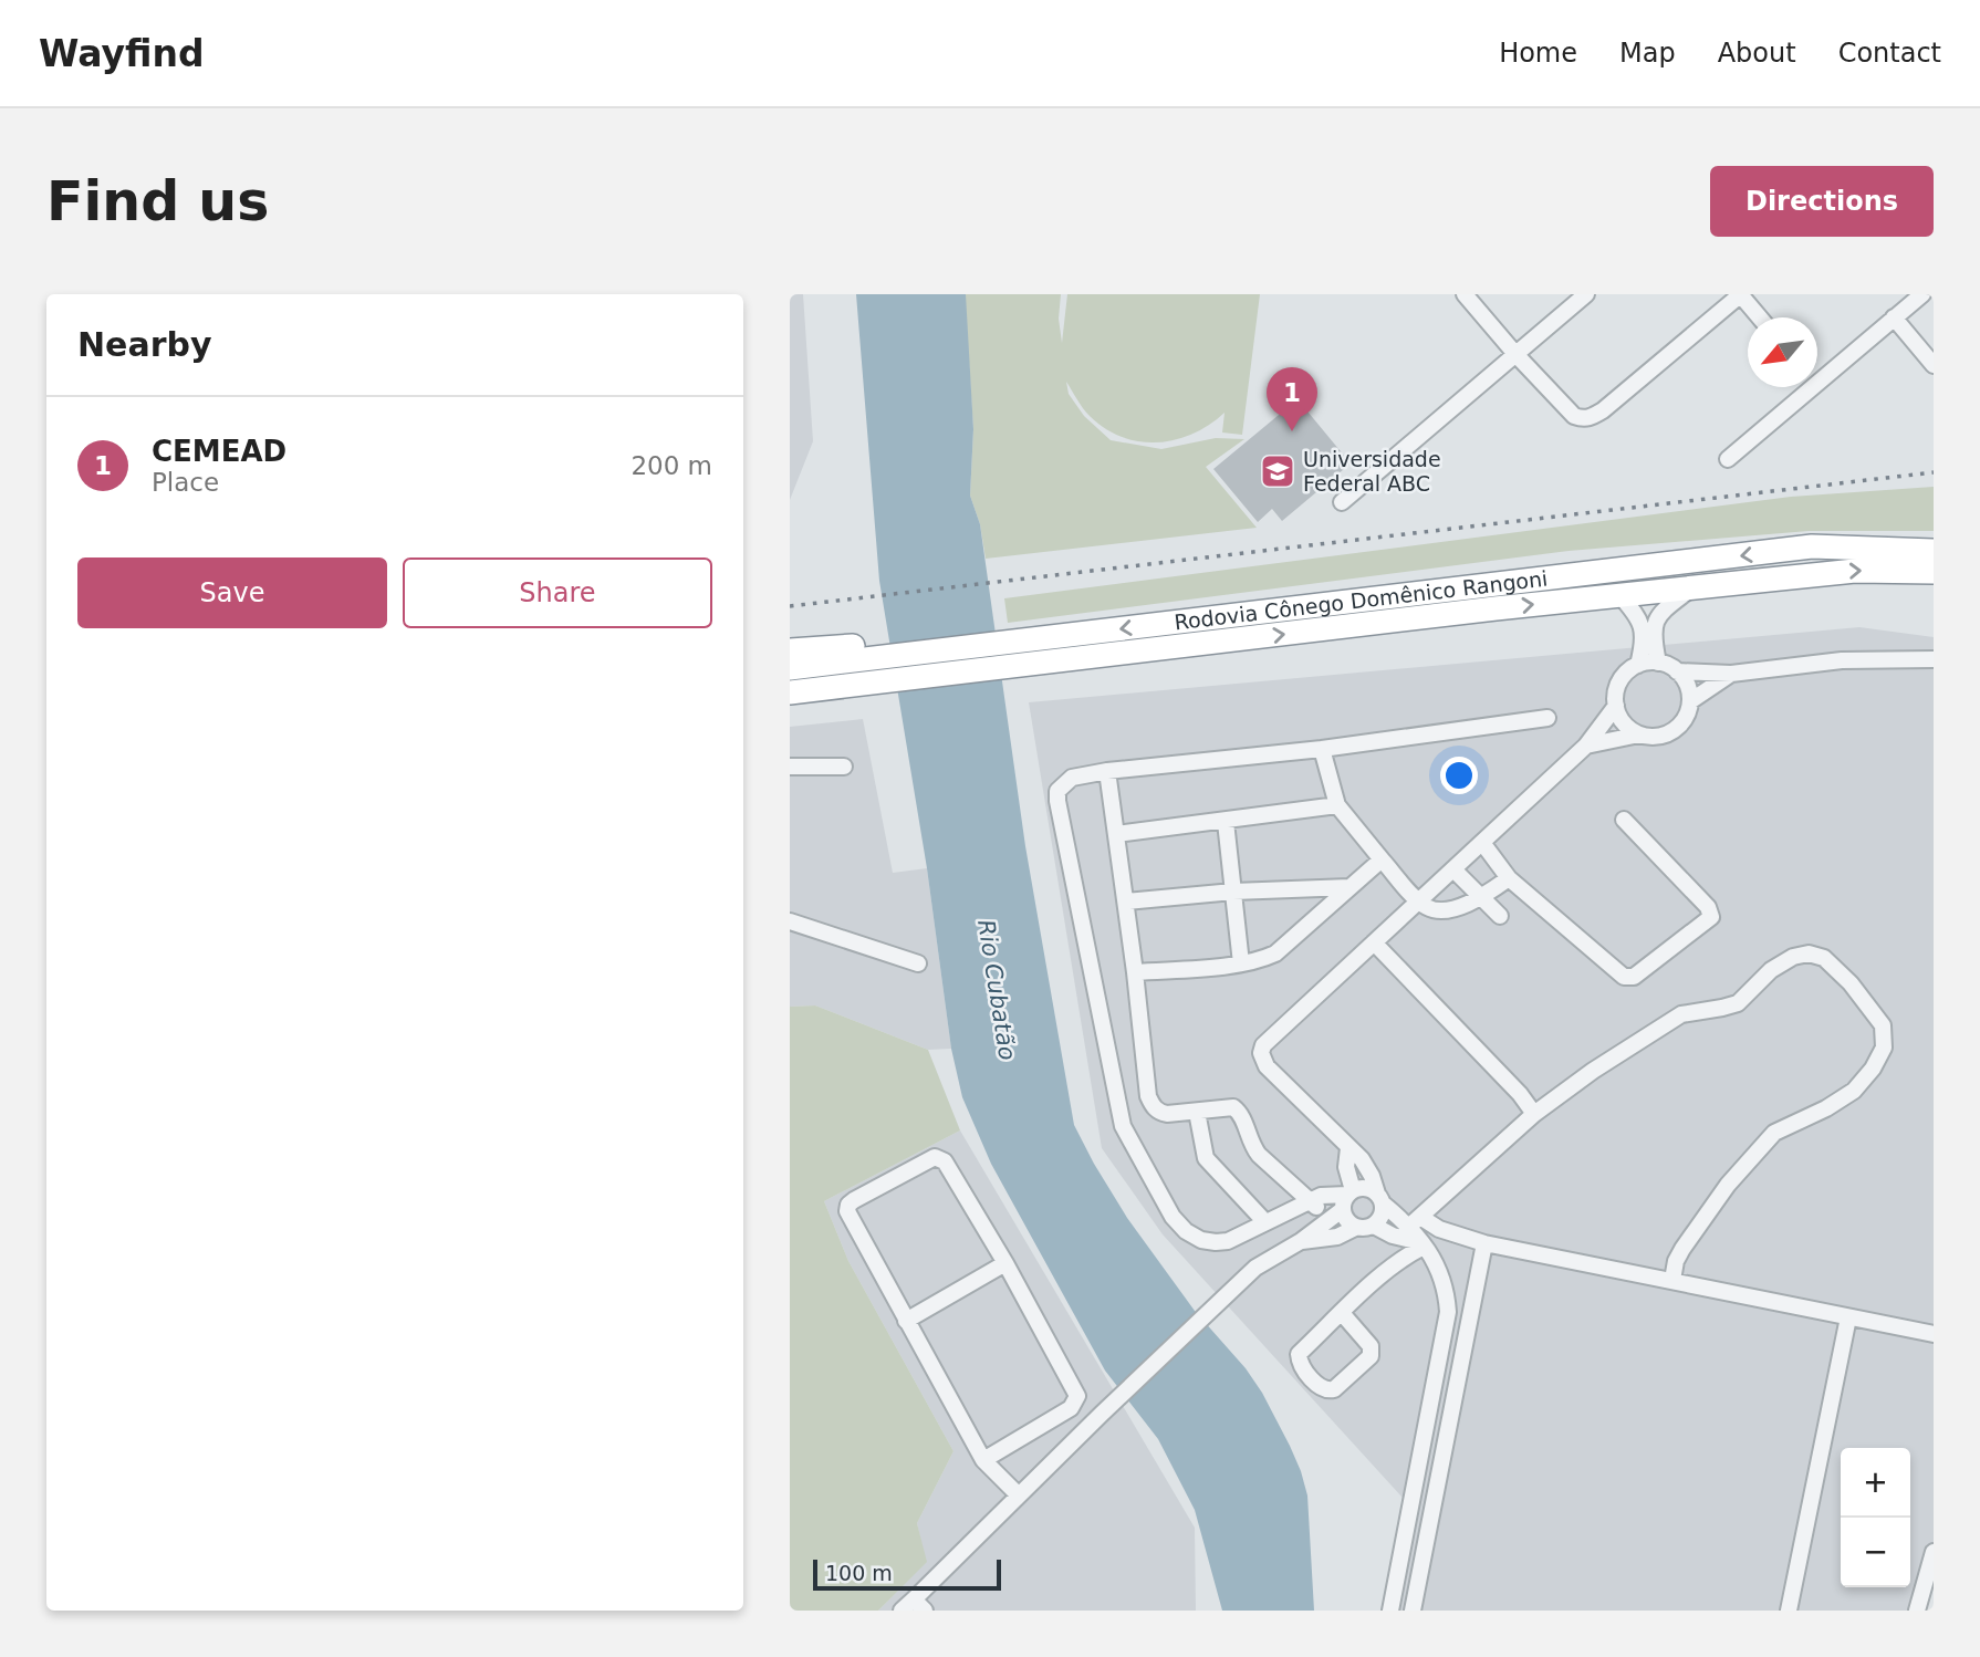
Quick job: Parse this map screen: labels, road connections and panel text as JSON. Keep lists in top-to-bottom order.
{
  "streets": {
    "highway": ["Rodovia Cônego Domênico Rangoni"]
  },
  "water": ["Rio Cubatão"],
  "places": {
    "school or university": ["Universidade Federal ABC"]
  },
  "scale_bar": "100 m",
  "north": "bottom left",
  "page": {
    "header": "Wayfind",
    "nav": [
      "Home",
      "Map",
      "About",
      "Contact"
    ],
    "buttons": [
      "Directions",
      ["Save", "Share"]
    ],
    "title": "Find us",
    "heading": "Nearby",
    "pins": "1",
    "list": [
      {
        "mark": "1",
        "name": "CEMEAD",
        "note": "Place",
        "value": "200 m"
      }
    ],
    "map_buttons": ["+", "−"],
    "scale": "100 m"
  }
}
